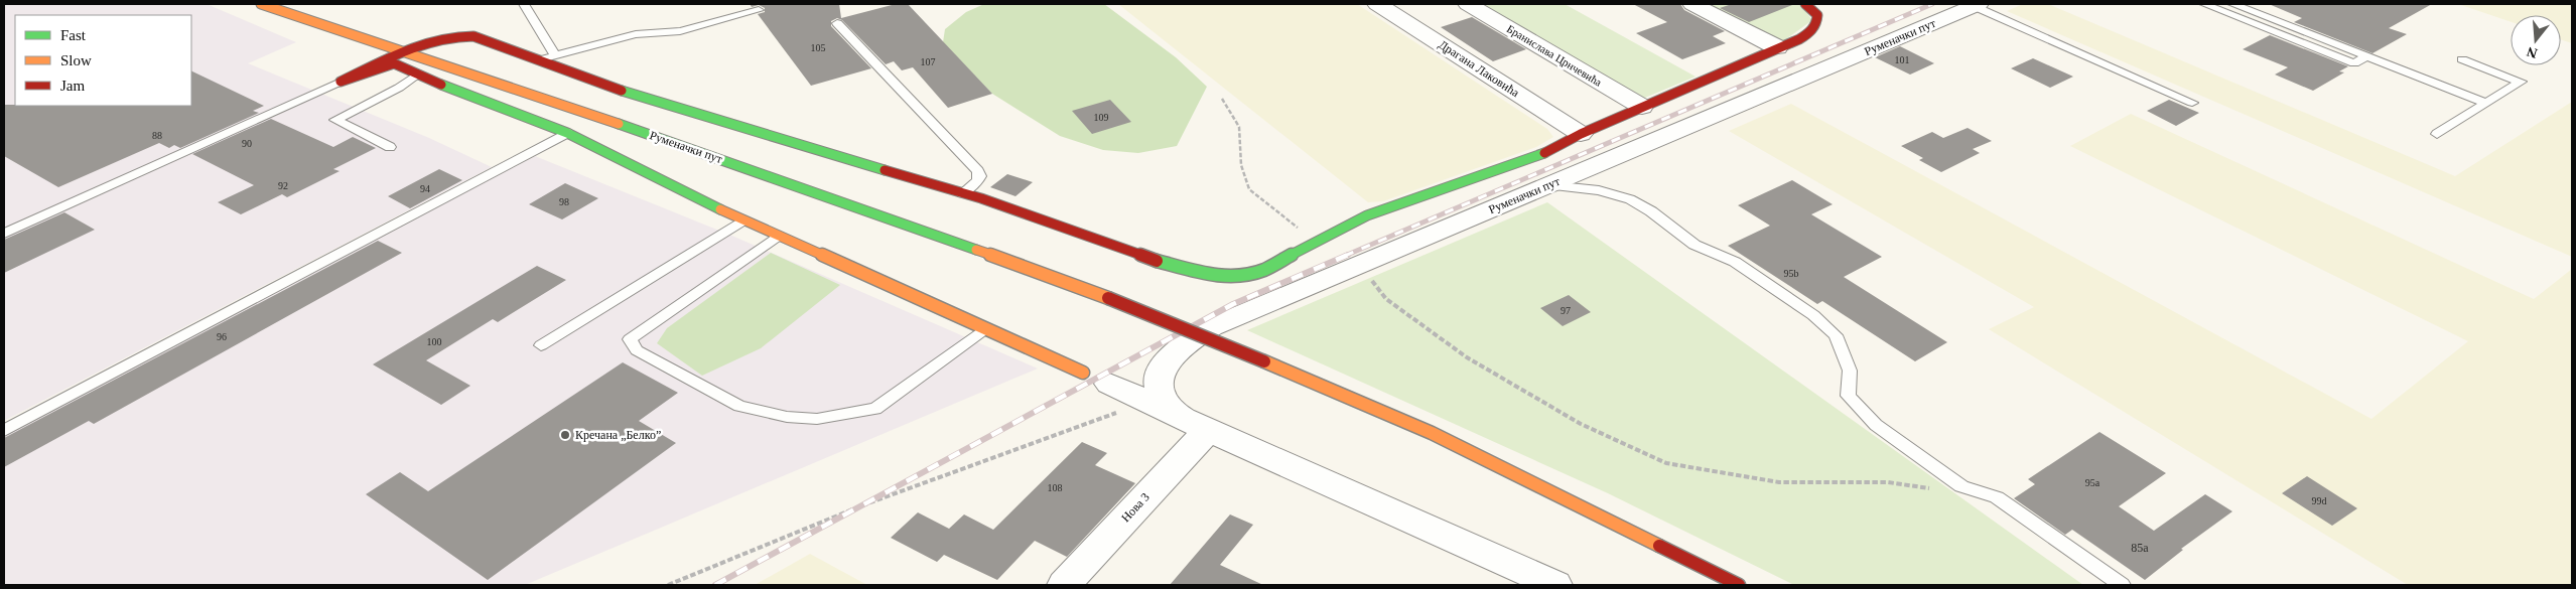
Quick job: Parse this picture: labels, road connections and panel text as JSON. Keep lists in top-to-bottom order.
{
  "streets": {
    "street": [
      "Руменачки пут",
      "Бранислава Црнчевића",
      "Драгана Лаковића",
      "Нова 3"
    ]
  },
  "crossings": [
    ["Руменачки пут", "Нова 3"]
  ],
  "places": ["Кречана „Белко”"],
  "house_numbers": [
    "105",
    "101",
    "107",
    "109",
    "88",
    "90",
    "92",
    "94",
    "98",
    "95b",
    "97",
    "96",
    "100",
    "95a",
    "108",
    "99d",
    "85a"
  ],
  "legend": ["Fast", "Slow", "Jam"],
  "north": "bottom"
}
